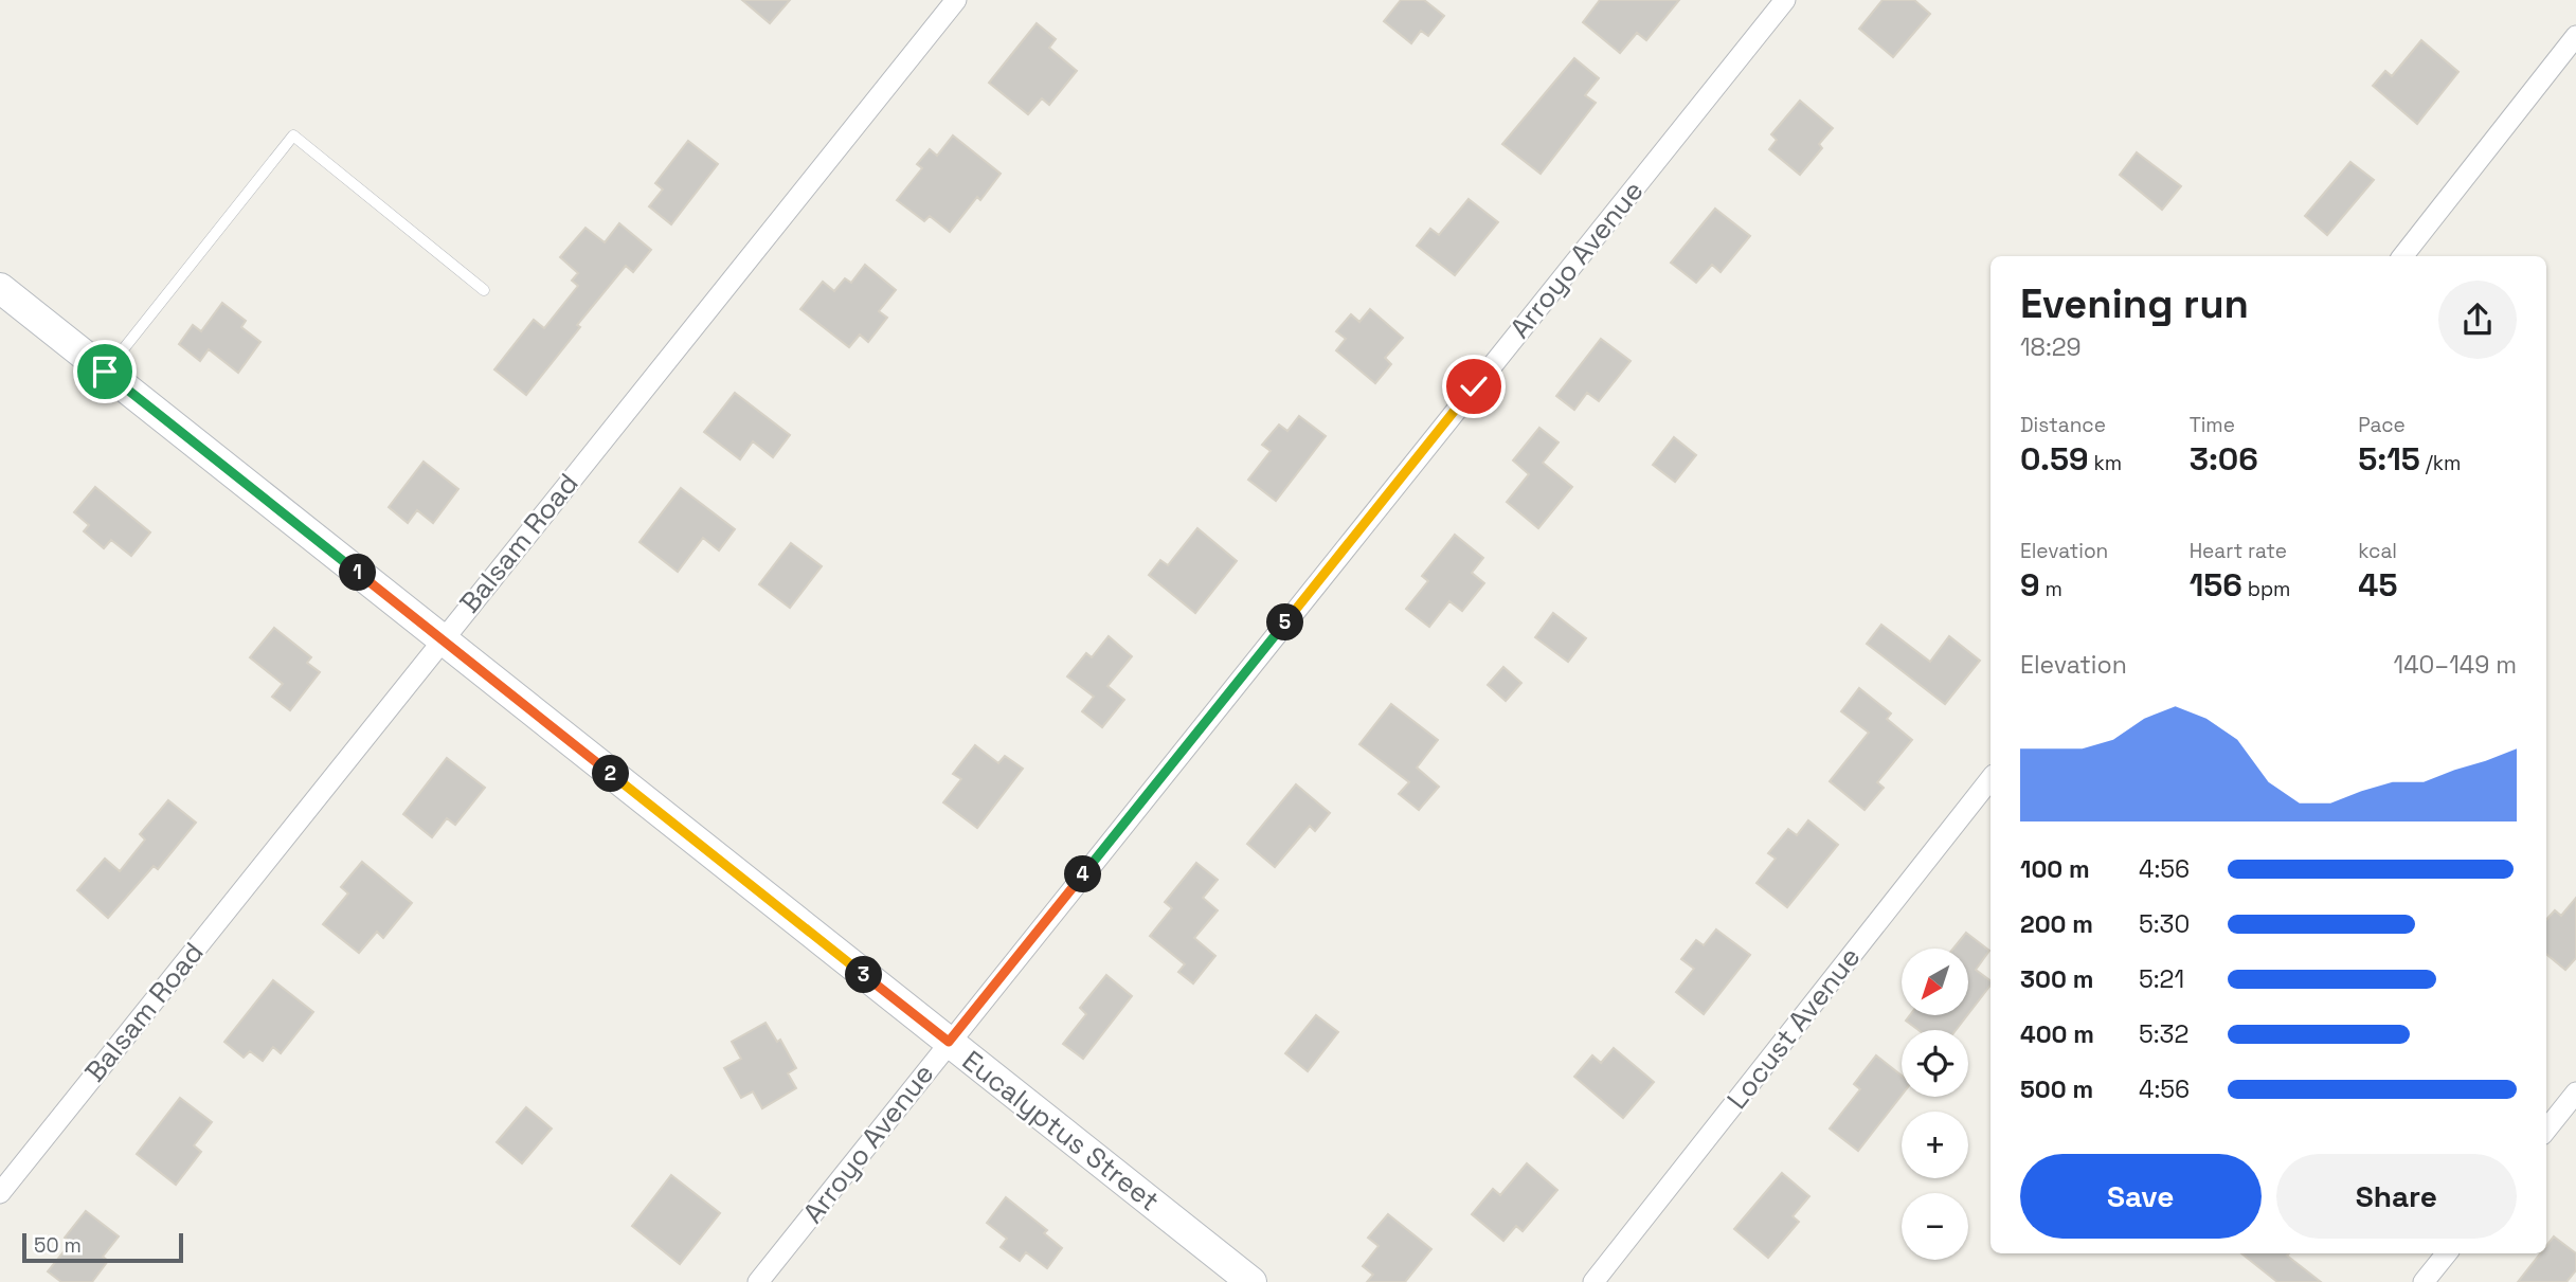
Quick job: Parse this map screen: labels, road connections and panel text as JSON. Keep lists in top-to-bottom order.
{
  "streets": {
    "main road": ["Eucalyptus Street"],
    "street": ["Arroyo Avenue", "Balsam Road", "Locust Avenue"]
  },
  "crossings": [
    ["Arroyo Avenue", "Eucalyptus Street"],
    ["Balsam Road", "Eucalyptus Street"]
  ],
  "scale_bar": "50 m",
  "north": "bottom left",
  "page": {
    "heading": ["Evening run", "18:29"],
    "stats": [
      ["Distance", "0.59 km"],
      ["Time", "3:06"],
      ["Pace", "5:15 /km"],
      ["Elevation", "9 m"],
      ["Heart rate", "156 bpm"],
      ["kcal", "45"]
    ],
    "pins": [
      "1",
      "5",
      "2",
      "4",
      "3"
    ],
    "chart": ["Elevation", "140–149 m"],
    "list": [
      {
        "name": "100 m",
        "note": "4:56"
      },
      {
        "name": "200 m",
        "note": "5:30"
      },
      {
        "name": "300 m",
        "note": "5:21"
      },
      {
        "name": "400 m",
        "note": "5:32"
      },
      {
        "name": "500 m",
        "note": "4:56"
      }
    ],
    "map_buttons": ["+", "−"],
    "buttons": ["Save", "Share"],
    "scale": "50 m"
  }
}
